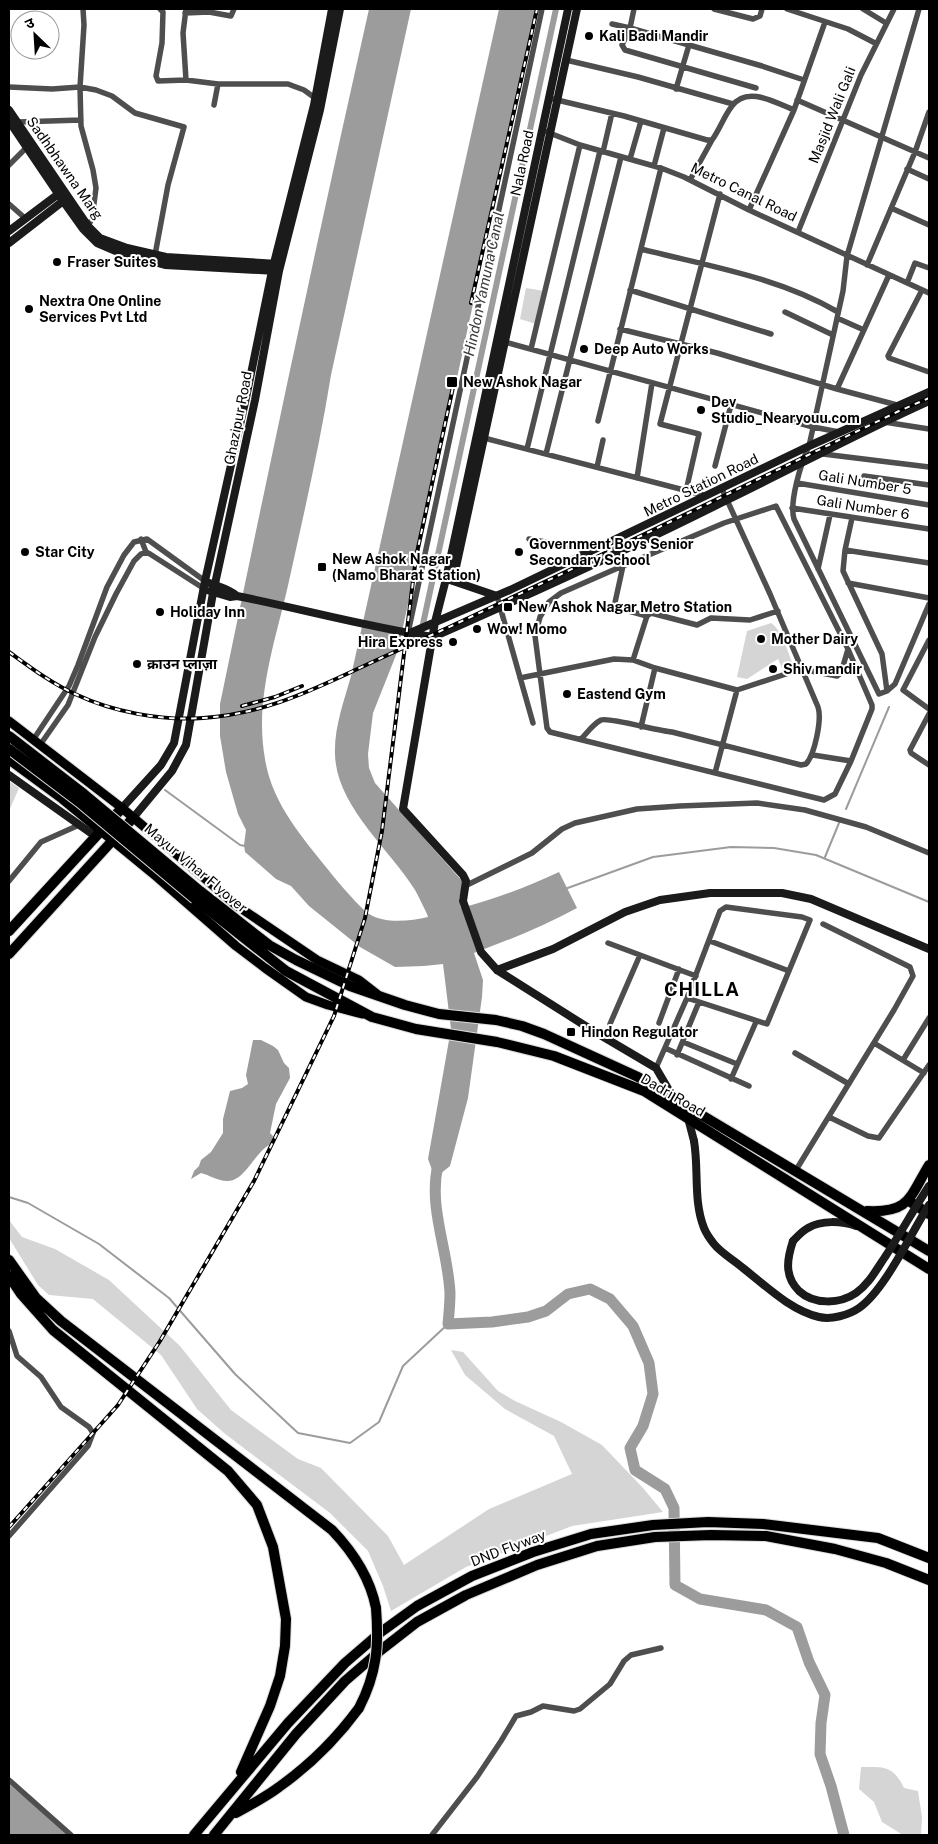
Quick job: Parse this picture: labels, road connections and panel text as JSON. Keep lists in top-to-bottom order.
{
  "streets": {
    "highway": ["Mayur Vihar Flyover", "Dadri Road", "DND Flyway"],
    "street": [
      "Masjid Wali Gali",
      "Nala Road",
      "Sadhbhawna Marg",
      "Metro Canal Road",
      "Ghazipur Road",
      "Gali Number 5",
      "Metro Station Road",
      "Gali Number 6"
    ]
  },
  "crossings": [
    ["Masjid Wali Gali", "Metro Canal Road"],
    ["Nala Road", "Metro Canal Road"],
    ["Sadhbhawna Marg", "Ghazipur Road"],
    ["Mayur Vihar Flyover", "Dadri Road"]
  ],
  "districts": ["CHILLA"],
  "water": ["Hindon Yamuna Canal"],
  "places": {
    "other": [
      "Kali Badi Mandir",
      "Fraser Suites",
      "Nextra One Online Services Pvt Ltd",
      "Deep Auto Works",
      "Dev Studio_Nearyouu.com",
      "Star City",
      "Government Boys Senior Secondary School",
      "Holiday Inn",
      "Wow! Momo",
      "Mother Dairy",
      "Hira Express",
      "क्राउन प्लाज़ा",
      "Shiv mandir",
      "Eastend Gym"
    ],
    "transit": [
      "New Ashok Nagar",
      "New Ashok Nagar (Namo Bharat Station)",
      "New Ashok Nagar Metro Station",
      "Hindon Regulator"
    ]
  },
  "north": "top left"
}
